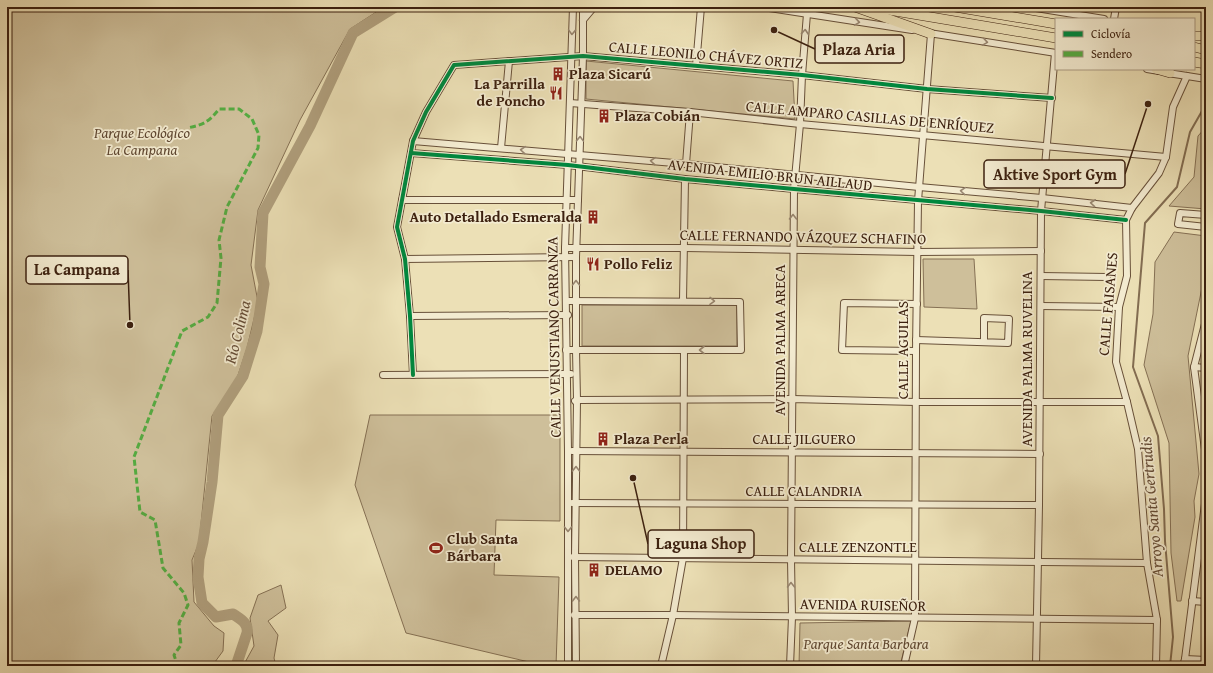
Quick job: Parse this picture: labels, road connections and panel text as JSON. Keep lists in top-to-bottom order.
{
  "streets": {
    "street": [
      "CALLE LEONILO CHÁVEZ ORTIZ",
      "CALLE AMPARO CASILLAS DE ENRÍQUEZ",
      "AVENIDA EMILIO BRUN AILLAUD",
      "CALLE FERNANDO VÁZQUEZ SCHAFINO",
      "CALLE FAISANES",
      "CALLE VENUSTIANO CARRANZA",
      "AVENIDA PALMA ARECA",
      "CALLE AGUILAS",
      "AVENIDA PALMA RUVELINA",
      "CALLE JILGUERO",
      "CALLE CALANDRIA",
      "CALLE ZENZONTLE",
      "AVENIDA RUISEÑOR"
    ]
  },
  "crossings": [
    ["CALLE LEONILO CHÁVEZ ORTIZ", "AVENIDA EMILIO BRUN AILLAUD"],
    ["CALLE LEONILO CHÁVEZ ORTIZ", "CALLE VENUSTIANO CARRANZA"],
    ["CALLE LEONILO CHÁVEZ ORTIZ", "AVENIDA PALMA ARECA"],
    ["CALLE LEONILO CHÁVEZ ORTIZ", "CALLE AGUILAS"],
    ["CALLE LEONILO CHÁVEZ ORTIZ", "AVENIDA PALMA RUVELINA"],
    ["CALLE AMPARO CASILLAS DE ENRÍQUEZ", "CALLE FAISANES"],
    ["CALLE AMPARO CASILLAS DE ENRÍQUEZ", "CALLE VENUSTIANO CARRANZA"],
    ["CALLE AMPARO CASILLAS DE ENRÍQUEZ", "AVENIDA PALMA ARECA"],
    ["CALLE AMPARO CASILLAS DE ENRÍQUEZ", "CALLE AGUILAS"],
    ["CALLE AMPARO CASILLAS DE ENRÍQUEZ", "AVENIDA PALMA RUVELINA"],
    ["AVENIDA EMILIO BRUN AILLAUD", "CALLE FAISANES"],
    ["AVENIDA EMILIO BRUN AILLAUD", "CALLE VENUSTIANO CARRANZA"],
    ["AVENIDA EMILIO BRUN AILLAUD", "AVENIDA PALMA ARECA"],
    ["AVENIDA EMILIO BRUN AILLAUD", "CALLE AGUILAS"],
    ["AVENIDA EMILIO BRUN AILLAUD", "AVENIDA PALMA RUVELINA"],
    ["CALLE FERNANDO VÁZQUEZ SCHAFINO", "CALLE VENUSTIANO CARRANZA"],
    ["CALLE FERNANDO VÁZQUEZ SCHAFINO", "AVENIDA PALMA ARECA"],
    ["CALLE FERNANDO VÁZQUEZ SCHAFINO", "CALLE AGUILAS"],
    ["CALLE FERNANDO VÁZQUEZ SCHAFINO", "AVENIDA PALMA RUVELINA"],
    ["CALLE FAISANES", "CALLE ZENZONTLE"],
    ["CALLE FAISANES", "AVENIDA RUISEÑOR"],
    ["CALLE VENUSTIANO CARRANZA", "CALLE JILGUERO"],
    ["CALLE VENUSTIANO CARRANZA", "CALLE CALANDRIA"],
    ["CALLE VENUSTIANO CARRANZA", "CALLE ZENZONTLE"],
    ["CALLE VENUSTIANO CARRANZA", "AVENIDA RUISEÑOR"],
    ["AVENIDA PALMA ARECA", "CALLE JILGUERO"],
    ["AVENIDA PALMA ARECA", "CALLE CALANDRIA"],
    ["AVENIDA PALMA ARECA", "CALLE ZENZONTLE"],
    ["AVENIDA PALMA ARECA", "AVENIDA RUISEÑOR"],
    ["CALLE AGUILAS", "CALLE JILGUERO"],
    ["CALLE AGUILAS", "CALLE CALANDRIA"],
    ["CALLE AGUILAS", "CALLE ZENZONTLE"],
    ["CALLE AGUILAS", "AVENIDA RUISEÑOR"],
    ["AVENIDA PALMA RUVELINA", "CALLE JILGUERO"],
    ["AVENIDA PALMA RUVELINA", "CALLE CALANDRIA"],
    ["AVENIDA PALMA RUVELINA", "CALLE ZENZONTLE"],
    ["AVENIDA PALMA RUVELINA", "AVENIDA RUISEÑOR"]
  ],
  "water": ["Río Colima", "Arroyo Santa Gertrudis"],
  "parks": ["Parque Ecológico La Campana", "Parque Santa Barbara"],
  "places": {
    "other": [
      "Plaza Aria",
      "Aktive Sport Gym",
      "La Campana",
      "Laguna Shop"
    ],
    "building": [
      "Plaza Sicarú",
      "Plaza Cobián",
      "Auto Detallado Esmeralda",
      "Plaza Perla",
      "DELAMO"
    ],
    "restaurant": ["La Parrilla de Poncho", "Pollo Feliz"],
    "sports": ["Club Santa Bárbara"]
  },
  "legend": ["Ciclovía", "Sendero"]
}
